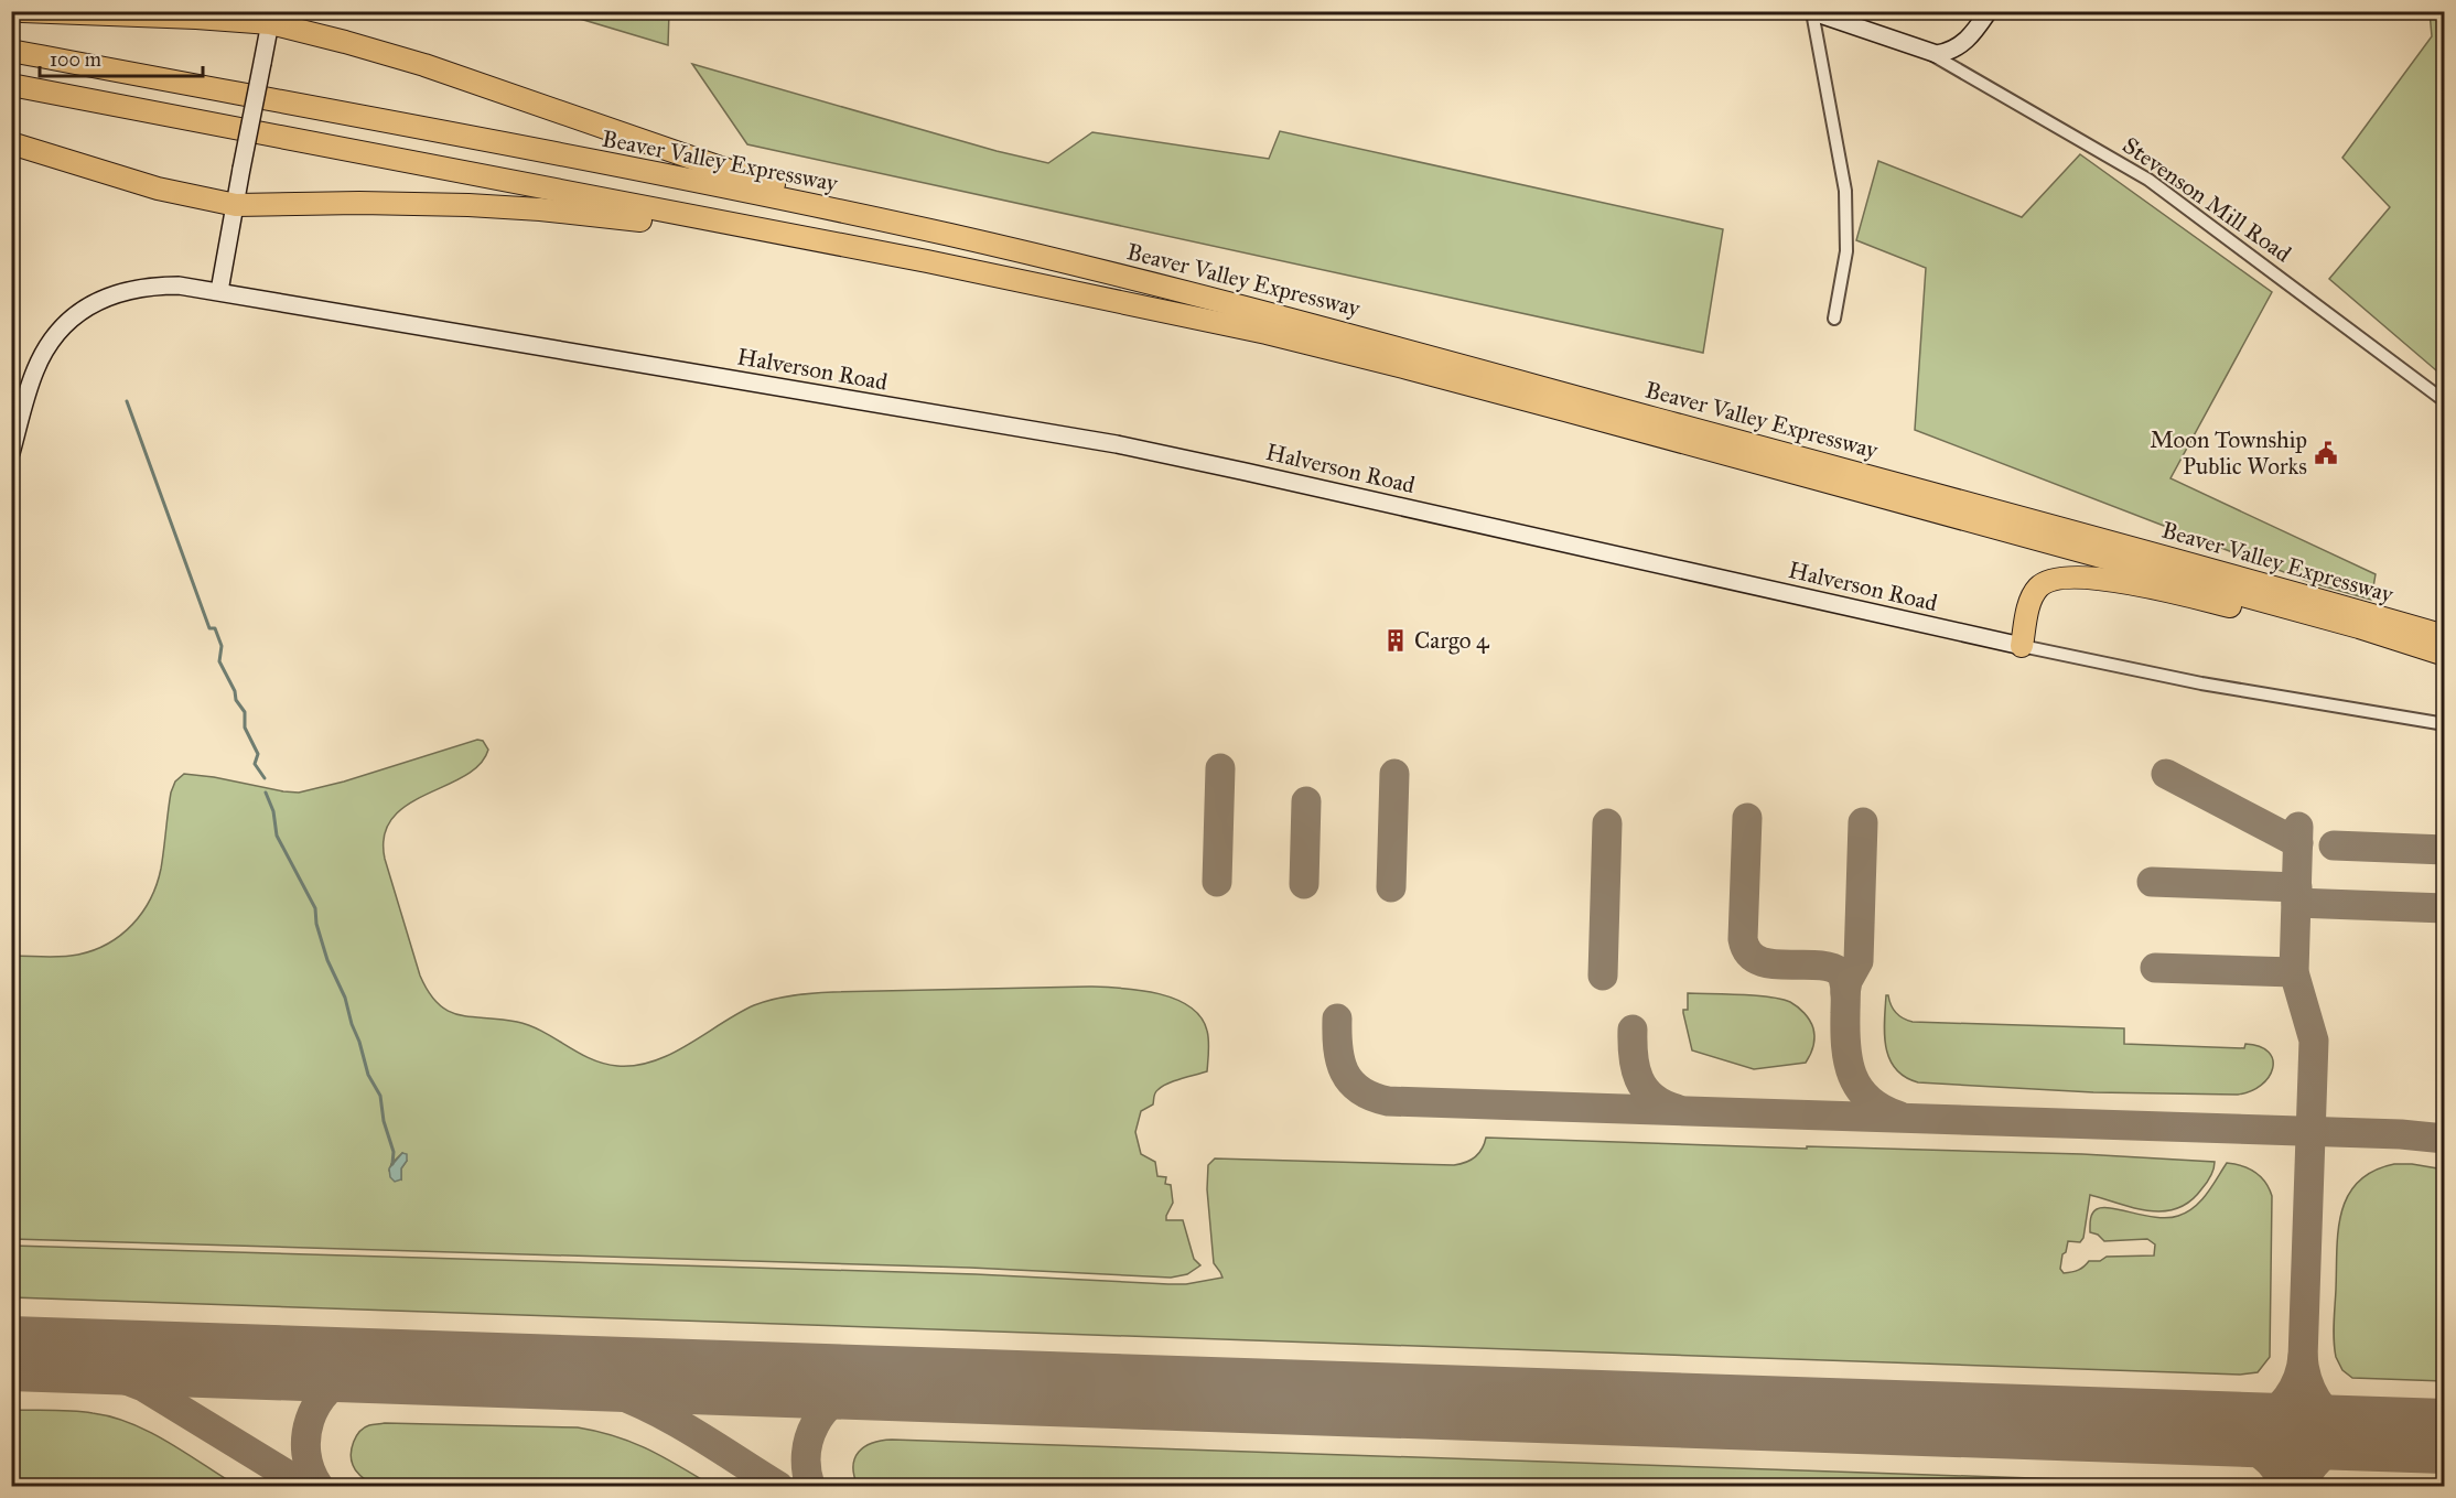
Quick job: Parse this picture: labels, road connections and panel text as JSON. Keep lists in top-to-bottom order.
{
  "streets": {
    "highway": ["Beaver Valley Expressway"],
    "street": ["Stevenson Mill Road", "Halverson Road"]
  },
  "places": {
    "public building": ["Moon Township Public Works"],
    "building": ["Cargo 4"]
  },
  "scale_bar": "100 m"
}
